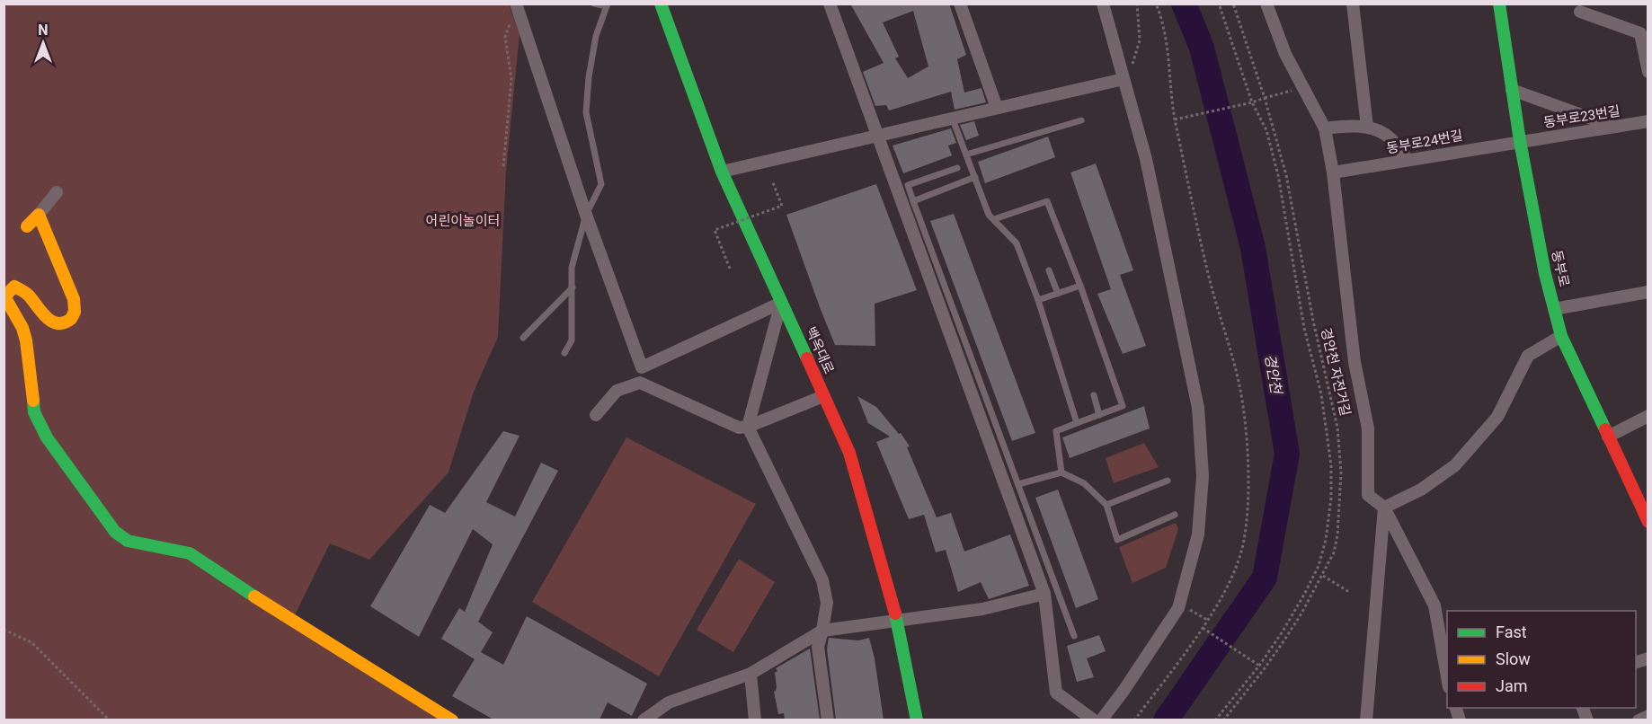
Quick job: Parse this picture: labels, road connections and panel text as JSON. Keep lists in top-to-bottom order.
{
  "streets": {
    "main road": ["동부로", "백옥대로"],
    "street": ["동부로23번길", "동부로24번길"],
    "path": ["경안천 자전거길"]
  },
  "crossings": [
    ["동부로23번길", "동부로24번길"],
    ["동부로23번길", "동부로"],
    ["동부로24번길", "동부로"]
  ],
  "water": ["경안천"],
  "parks": ["어린이놀이터"],
  "legend": ["Fast", "Slow", "Jam"],
  "north": "top"
}
